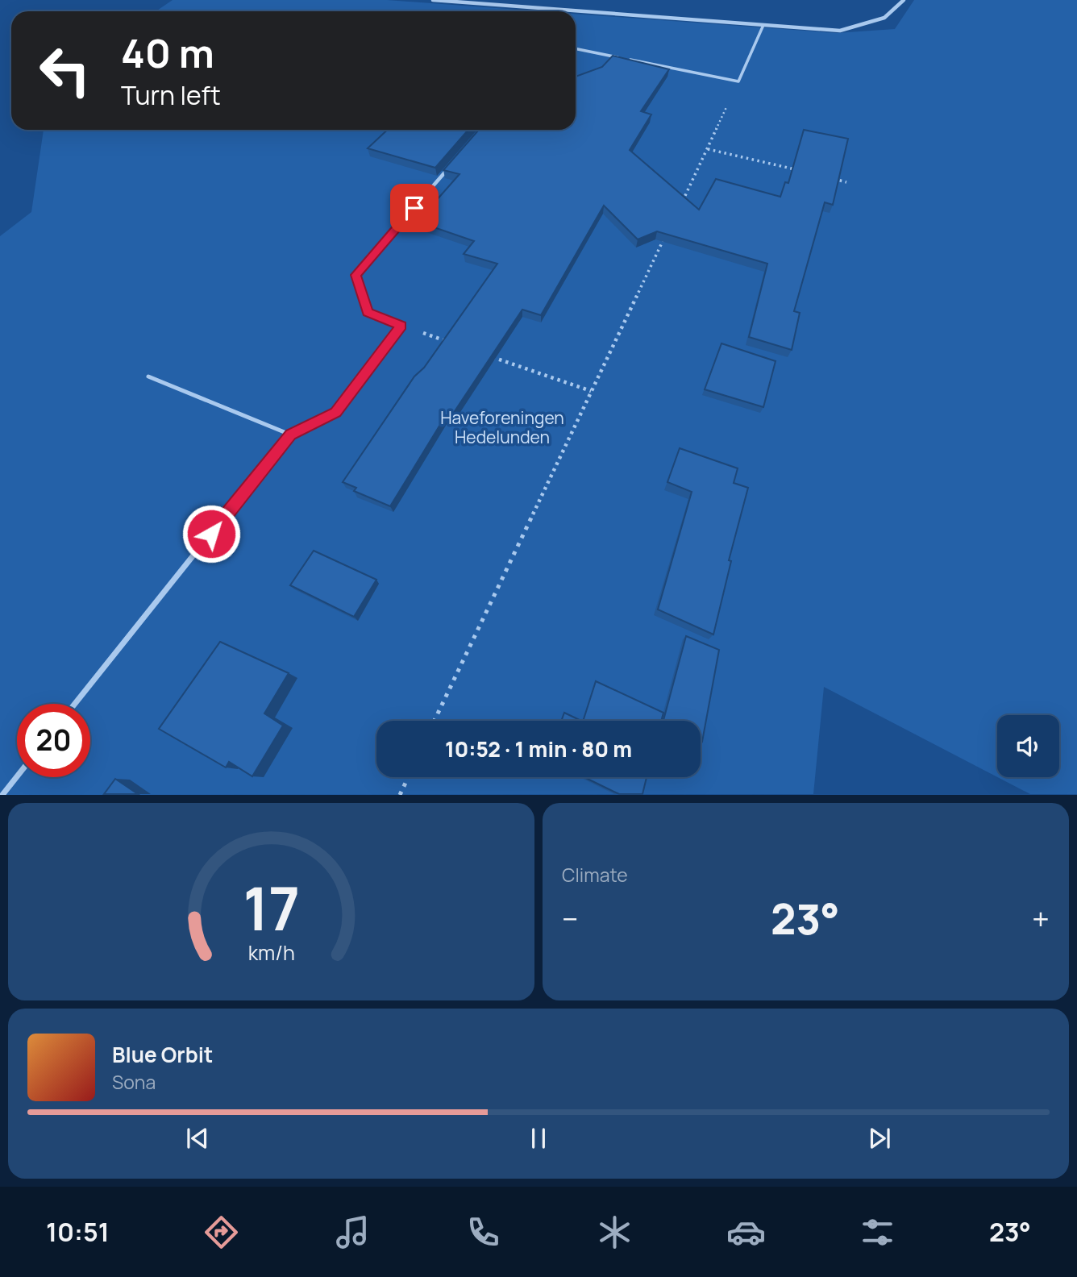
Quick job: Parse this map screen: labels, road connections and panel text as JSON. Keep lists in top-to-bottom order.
{
  "parks": ["Haveforeningen Hedelunden"],
  "page": {
    "turn": ["40 m", "Turn left"],
    "limit": "20",
    "trip": "10:52 · 1 min · 80 m",
    "tile": "Climate",
    "heat": ["−", "23°", "+"],
    "song": ["Blue Orbit", "Sona"],
    "tabs": ["10:51", "23°"],
    "gauge": ["17", "km/h"]
  }
}
